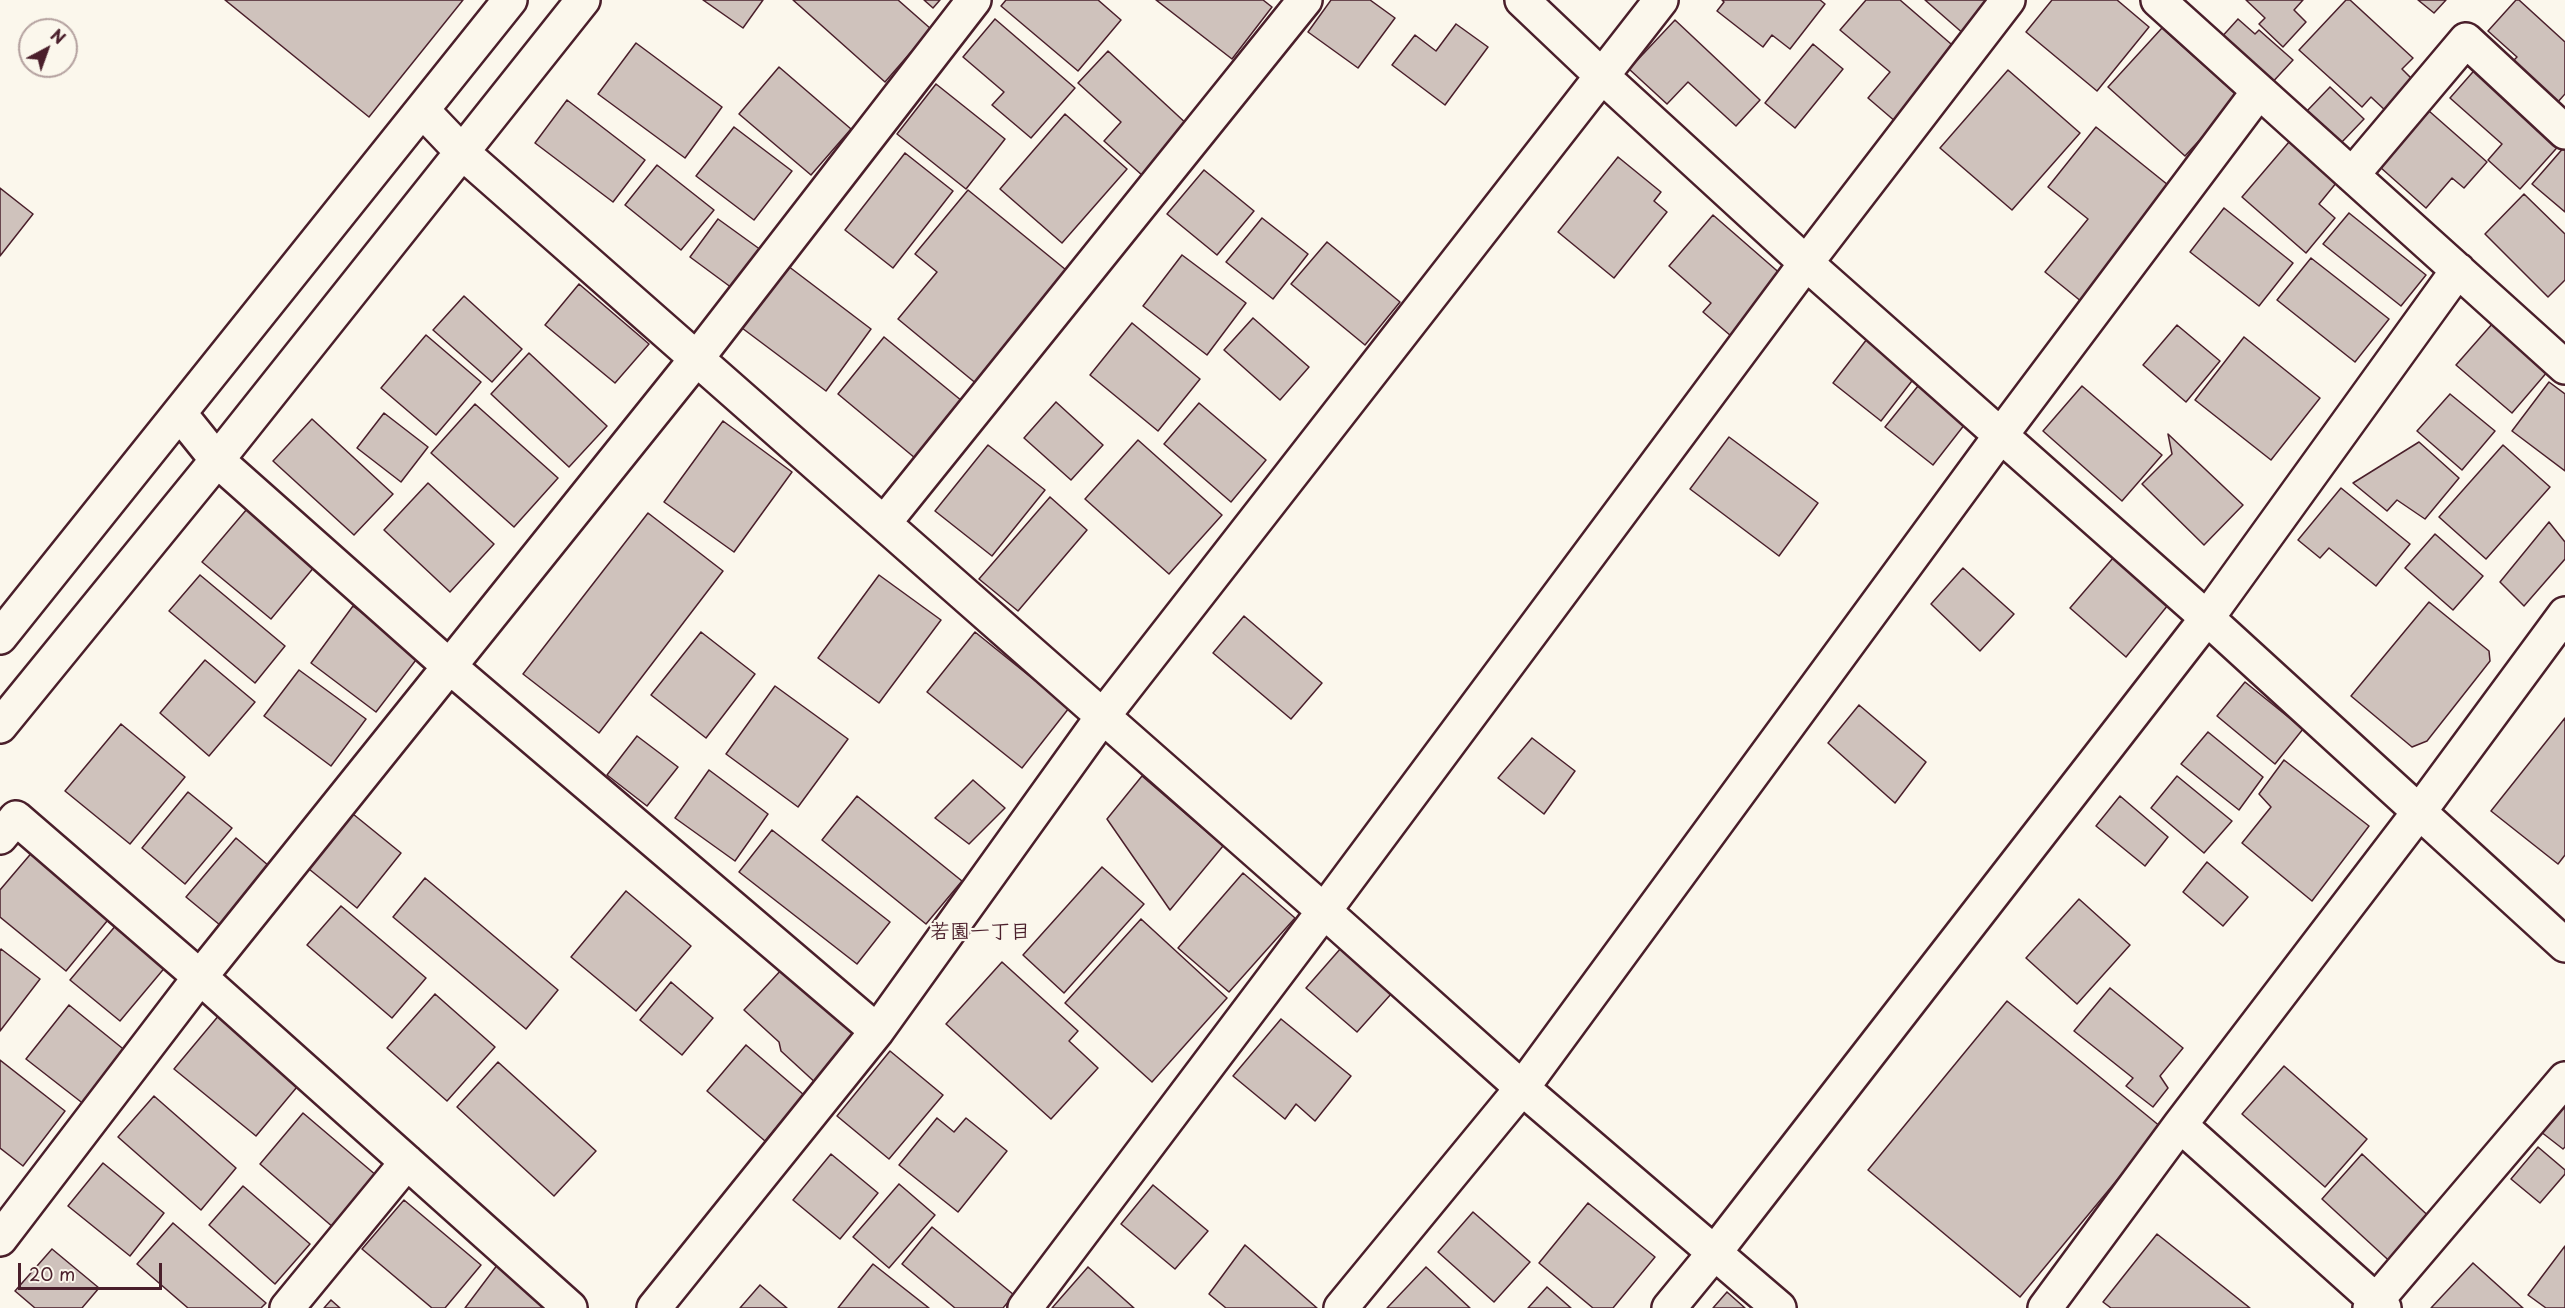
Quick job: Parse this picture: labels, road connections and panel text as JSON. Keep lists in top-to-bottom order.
{
  "districts": ["若園一丁目"],
  "scale_bar": "20 m",
  "north": "top right"
}
